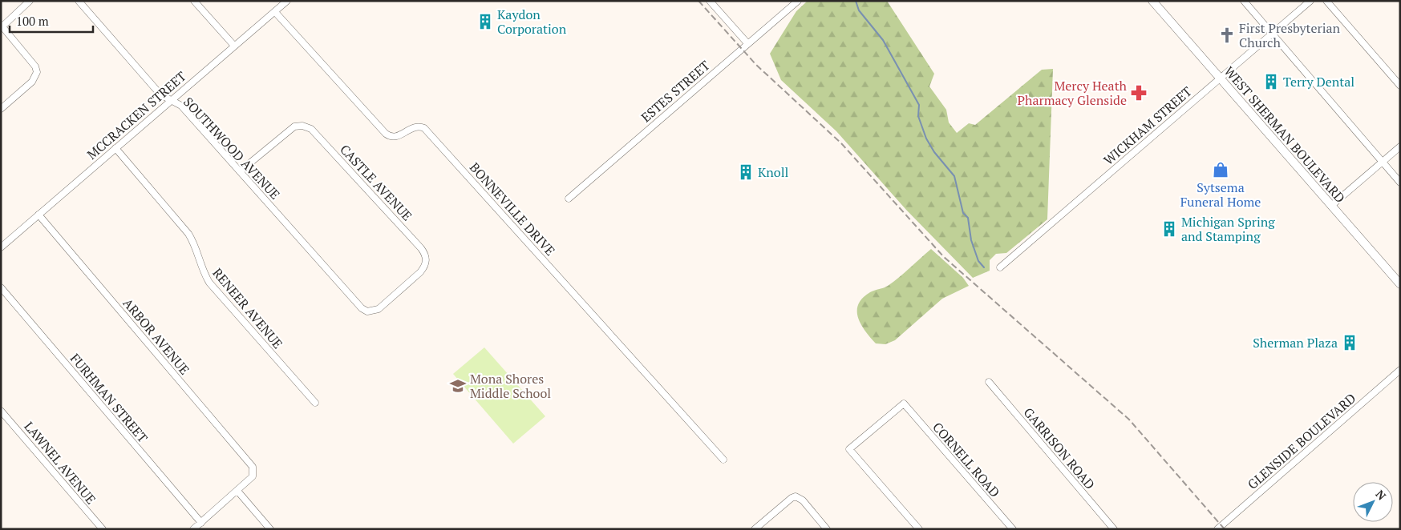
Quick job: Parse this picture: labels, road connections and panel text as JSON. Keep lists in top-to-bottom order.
{
  "streets": {
    "main road": ["WEST SHERMAN BOULEVARD"],
    "street": [
      "ESTES STREET",
      "MCCRACKEN STREET",
      "WICKHAM STREET",
      "SOUTHWOOD AVENUE",
      "CASTLE AVENUE",
      "BONNEVILLE DRIVE",
      "RENEER AVENUE",
      "ARBOR AVENUE",
      "FURHMAN STREET",
      "GLENSIDE BOULEVARD",
      "GARRISON ROAD",
      "CORNELL ROAD",
      "LAWNEL AVENUE"
    ]
  },
  "crossings": [
    ["MCCRACKEN STREET", "SOUTHWOOD AVENUE"],
    ["MCCRACKEN STREET", "BONNEVILLE DRIVE"],
    ["MCCRACKEN STREET", "RENEER AVENUE"],
    ["MCCRACKEN STREET", "ARBOR AVENUE"],
    ["WICKHAM STREET", "WEST SHERMAN BOULEVARD"],
    ["SOUTHWOOD AVENUE", "CASTLE AVENUE"]
  ],
  "places": {
    "building": [
      "Kaydon Corporation",
      "Terry Dental",
      "Knoll",
      "Michigan Spring and Stamping",
      "Sherman Plaza"
    ],
    "church": ["First Presbyterian Church"],
    "pharmacy": ["Mercy Heath Pharmacy Glenside"],
    "shop": ["Sytsema Funeral Home"],
    "school or university": ["Mona Shores Middle School"]
  },
  "scale_bar": "100 m",
  "north": "top right"
}
